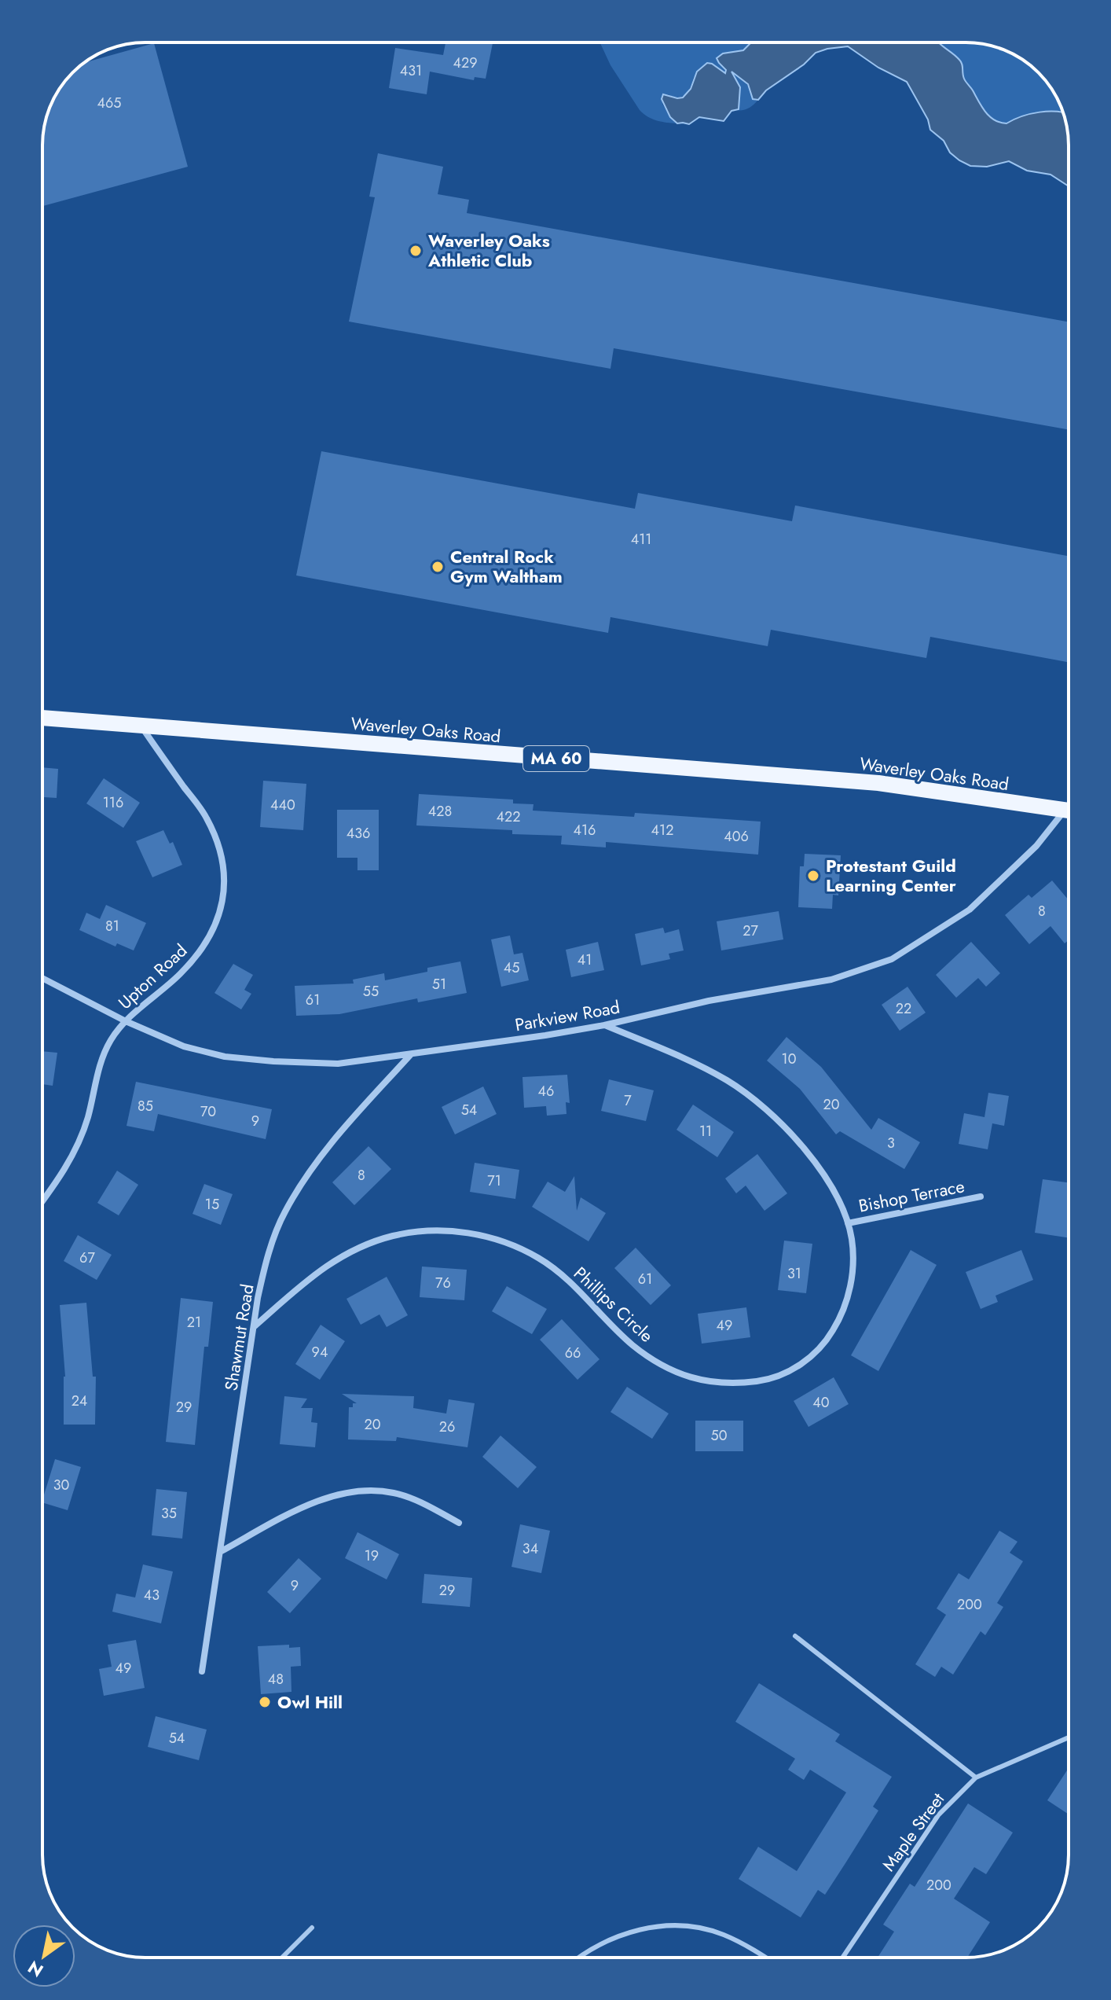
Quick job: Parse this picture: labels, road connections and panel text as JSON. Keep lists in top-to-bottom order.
{
  "streets": {
    "main road": ["Waverley Oaks Road", "MA 60"],
    "street": [
      "Upton Road",
      "Parkview Road",
      "Bishop Terrace",
      "Phillips Circle",
      "Shawmut Road"
    ],
    "lane": ["Maple Street"]
  },
  "crossings": [
    ["Waverley Oaks Road", "Upton Road"],
    ["Upton Road", "Parkview Road"],
    ["Parkview Road", "Phillips Circle"],
    ["Parkview Road", "Shawmut Road"],
    ["Bishop Terrace", "Phillips Circle"],
    ["Phillips Circle", "Shawmut Road"]
  ],
  "places": [
    "Waverley Oaks Athletic Club",
    "Central Rock Gym Waltham",
    "Protestant Guild Learning Center",
    "Owl Hill"
  ],
  "house_numbers": [
    "429",
    "431",
    "465",
    "411",
    "116",
    "440",
    "428",
    "422",
    "416",
    "412",
    "436",
    "406",
    "8",
    "81",
    "27",
    "41",
    "45",
    "51",
    "55",
    "61",
    "22",
    "10",
    "46",
    "7",
    "20",
    "85",
    "54",
    "70",
    "9",
    "11",
    "3",
    "8",
    "71",
    "15",
    "67",
    "31",
    "61",
    "76",
    "21",
    "49",
    "94",
    "66",
    "24",
    "40",
    "29",
    "20",
    "26",
    "50",
    "30",
    "35",
    "34",
    "19",
    "9",
    "29",
    "43",
    "200",
    "49",
    "48",
    "54",
    "200"
  ],
  "north": "bottom left"
}
